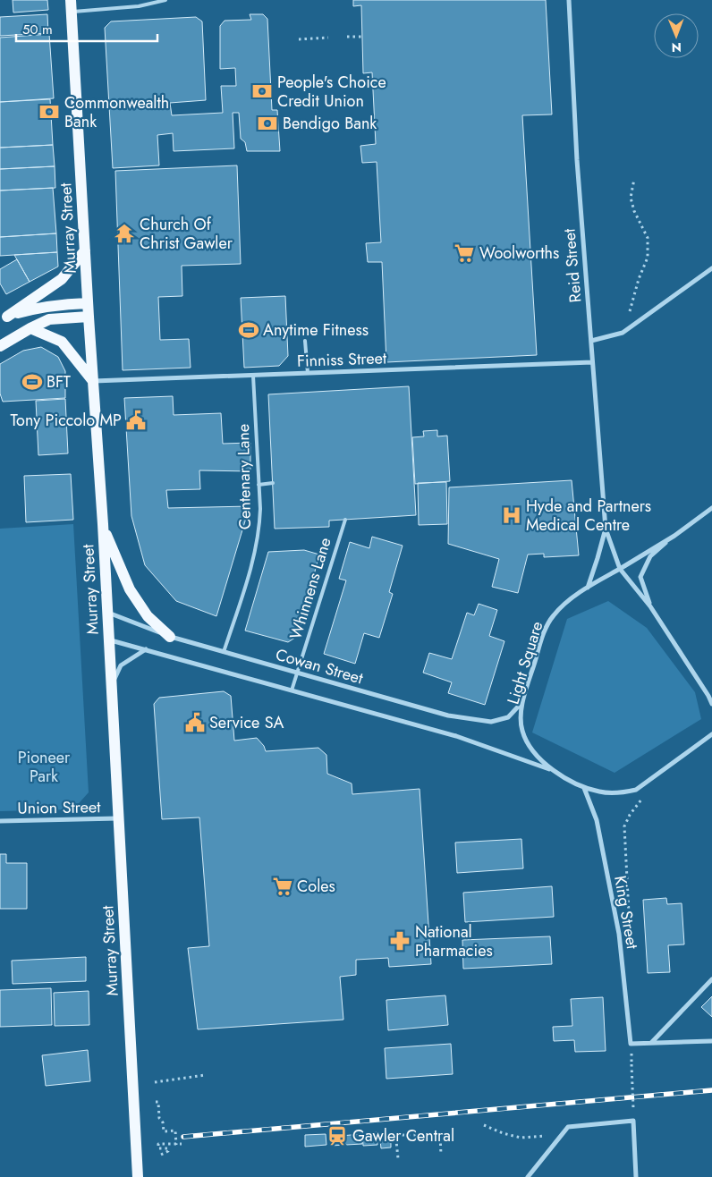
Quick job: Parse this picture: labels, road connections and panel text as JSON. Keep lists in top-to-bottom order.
{
  "streets": {
    "main road": ["Murray Street"],
    "street": [
      "Reid Street",
      "Finniss Street",
      "Light Square",
      "Cowan Street",
      "Union Street",
      "King Street"
    ],
    "lane": ["Centenary Lane", "Whinnens Lane"]
  },
  "crossings": [
    ["Murray Street", "Finniss Street"],
    ["Murray Street", "Cowan Street"],
    ["Murray Street", "Union Street"],
    ["Reid Street", "Finniss Street"],
    ["Reid Street", "Light Square"],
    ["Finniss Street", "Centenary Lane"],
    ["Centenary Lane", "Cowan Street"],
    ["Whinnens Lane", "Cowan Street"],
    ["Light Square", "Cowan Street"],
    ["Light Square", "King Street"]
  ],
  "parks": ["Pioneer Park"],
  "places": {
    "bank": ["People's Choice Credit Union", "Commonwealth Bank", "Bendigo Bank"],
    "temple": ["Church Of Christ Gawler"],
    "supermarket": ["Woolworths", "Coles"],
    "sports": ["Anytime Fitness", "BFT"],
    "public building": ["Tony Piccolo MP", "Service SA"],
    "hospital": ["Hyde and Partners Medical Centre"],
    "pharmacy": ["National Pharmacies"],
    "station": ["Gawler Central"]
  },
  "scale_bar": "50 m",
  "north": "bottom"
}
